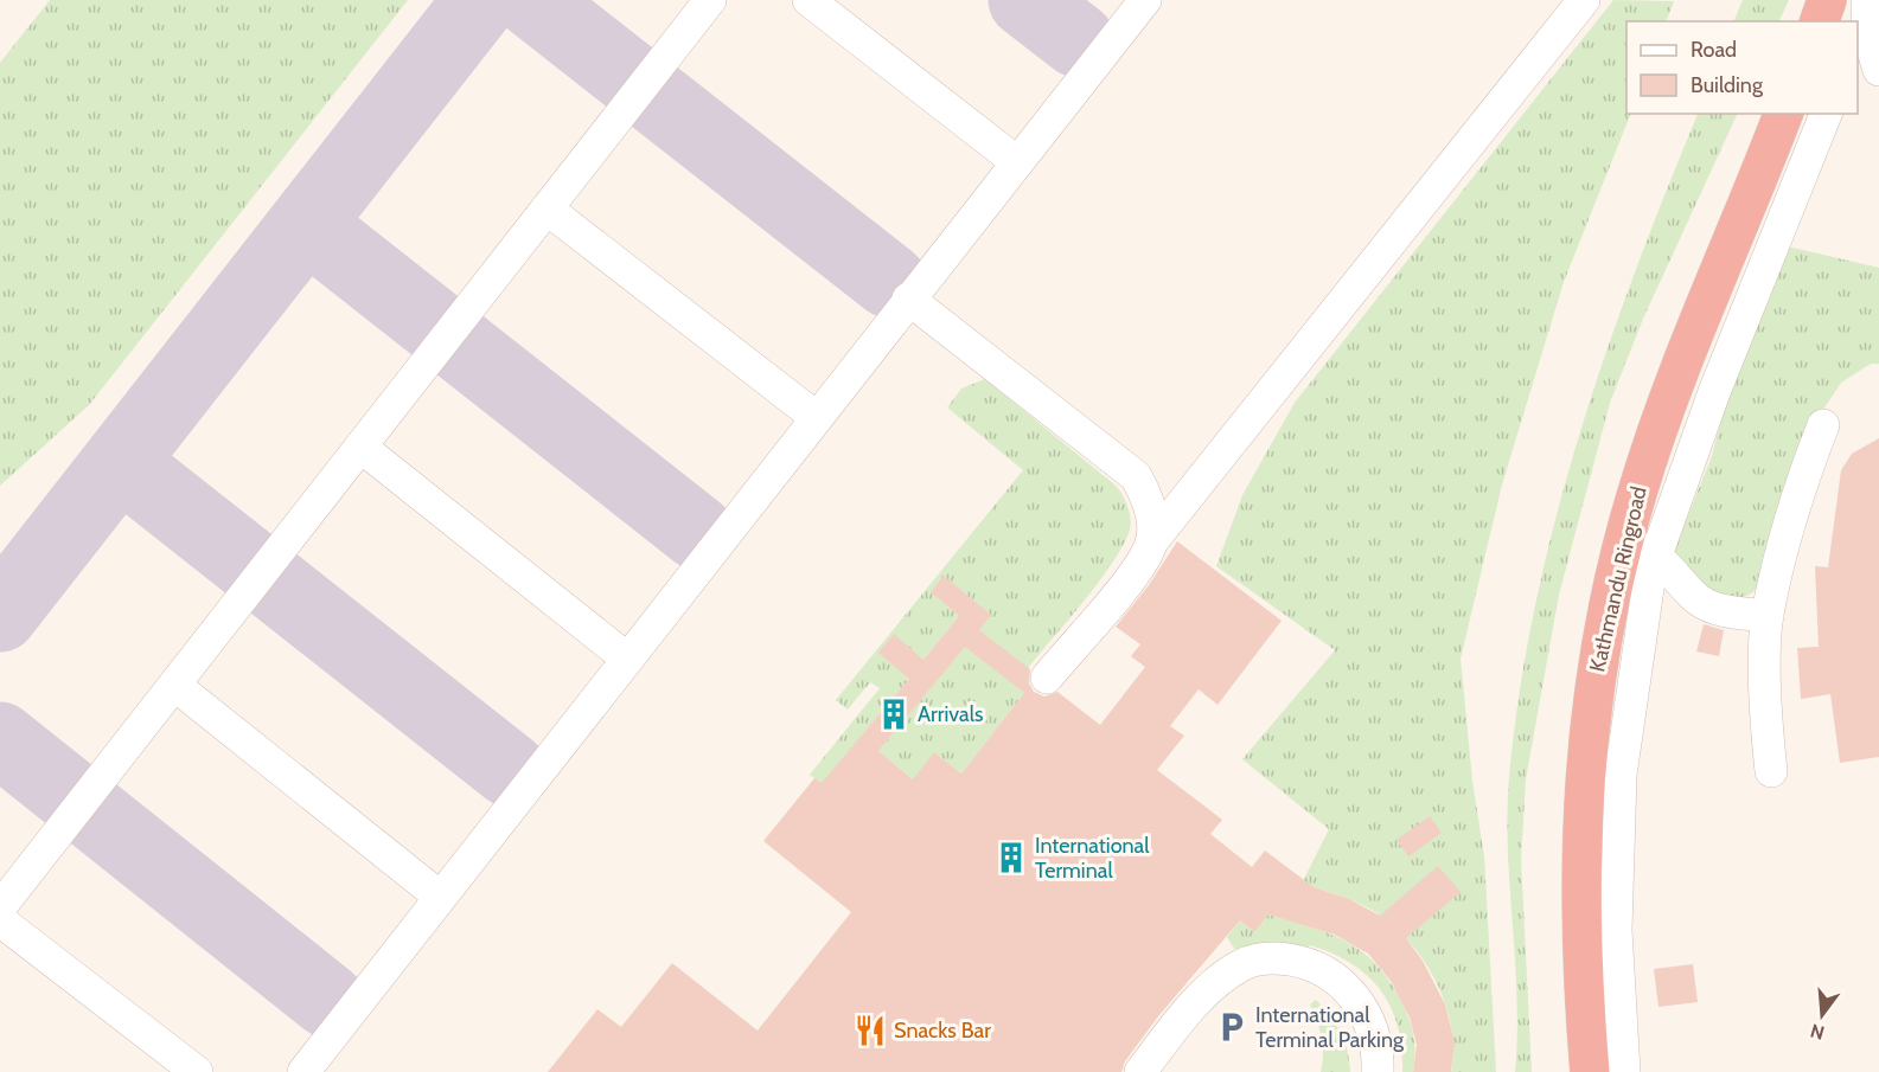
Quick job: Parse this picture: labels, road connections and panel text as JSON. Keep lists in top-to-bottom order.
{
  "streets": {
    "highway": ["Kathmandu Ringroad"]
  },
  "places": {
    "building": ["Arrivals", "International Terminal"],
    "parking": ["International Terminal Parking"],
    "restaurant": ["Snacks Bar"]
  },
  "legend": ["Road", "Building"],
  "north": "bottom"
}
